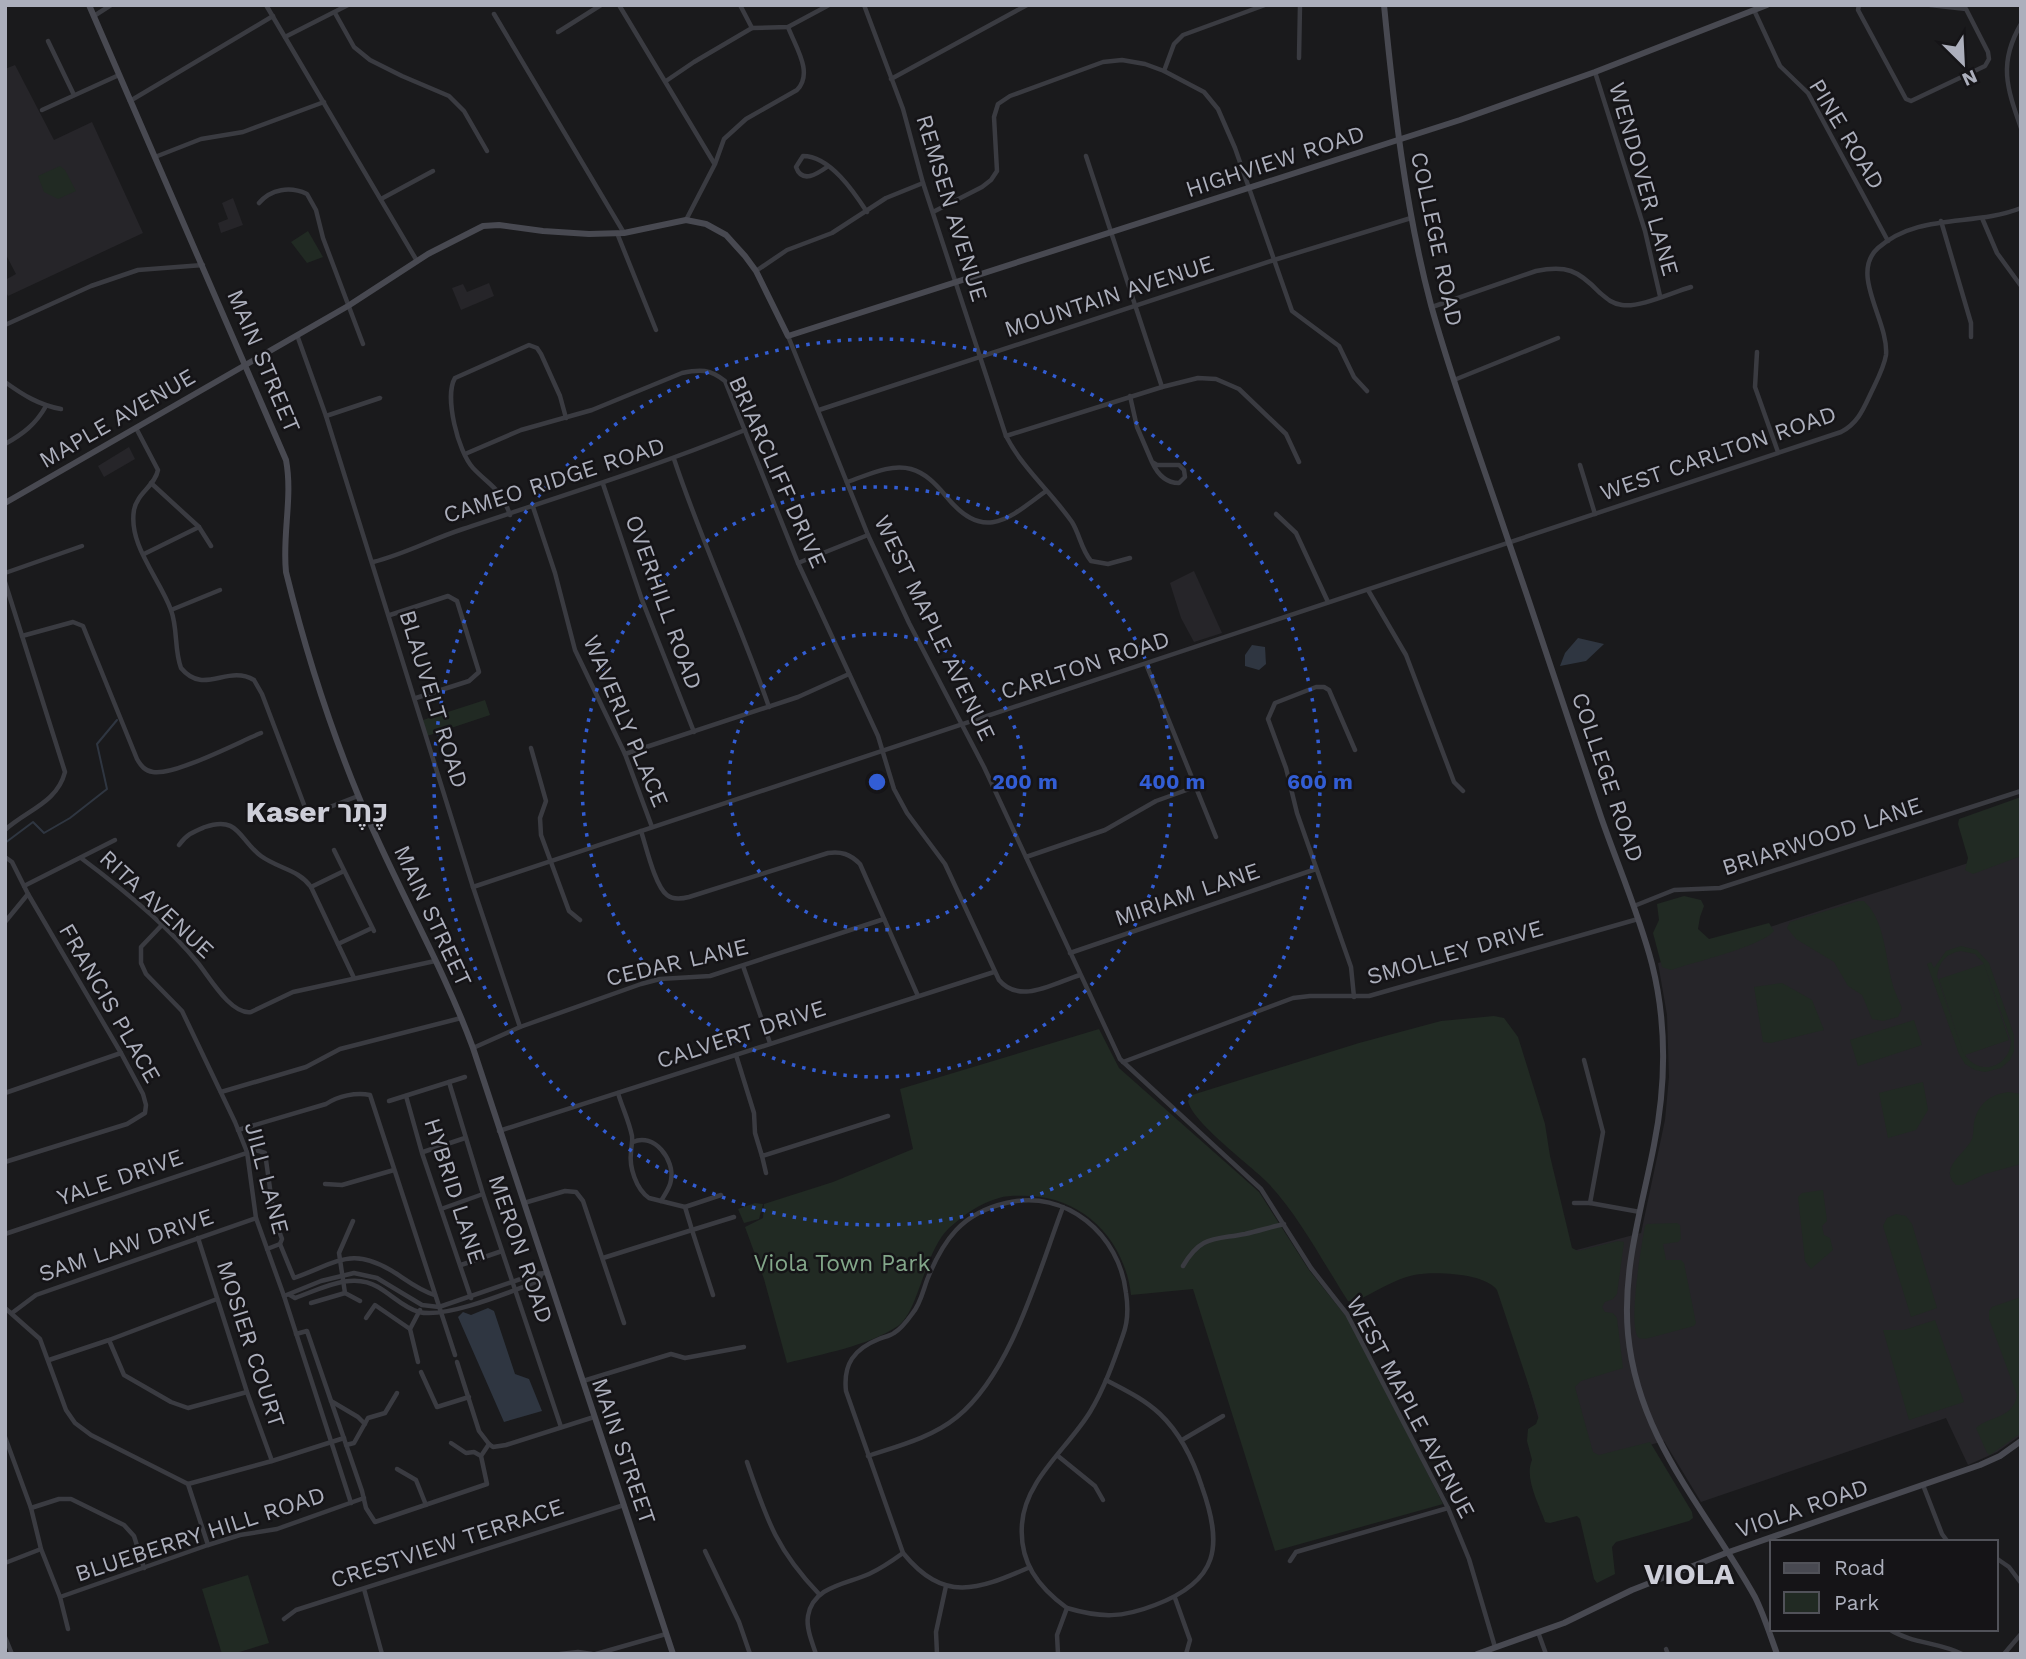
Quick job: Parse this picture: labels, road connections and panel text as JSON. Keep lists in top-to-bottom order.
{
  "streets": {
    "street": [
      "PINE ROAD",
      "HIGHVIEW ROAD",
      "WENDOVER LANE",
      "REMSEN AVENUE",
      "COLLEGE ROAD",
      "MOUNTAIN AVENUE",
      "MAIN STREET",
      "MAPLE AVENUE",
      "WEST CARLTON ROAD",
      "BRIARCLIFF DRIVE",
      "CAMEO RIDGE ROAD",
      "OVERHILL ROAD",
      "WEST MAPLE AVENUE",
      "CARLTON ROAD",
      "BLAUVELT ROAD",
      "WAVERLY PLACE",
      "BRIARWOOD LANE",
      "MIRIAM LANE",
      "RITA AVENUE",
      "SMOLLEY DRIVE",
      "CEDAR LANE",
      "FRANCIS PLACE",
      "CALVERT DRIVE",
      "YALE DRIVE",
      "JILL LANE",
      "HYBRID LANE",
      "SAM LAW DRIVE",
      "MERON ROAD",
      "MOSIER COURT",
      "VIOLA ROAD",
      "BLUEBERRY HILL ROAD",
      "CRESTVIEW TERRACE"
    ]
  },
  "crossings": [
    ["PINE ROAD", "HIGHVIEW ROAD"],
    ["PINE ROAD", "WEST CARLTON ROAD"],
    ["HIGHVIEW ROAD", "WENDOVER LANE"],
    ["HIGHVIEW ROAD", "REMSEN AVENUE"],
    ["HIGHVIEW ROAD", "COLLEGE ROAD"],
    ["HIGHVIEW ROAD", "WEST MAPLE AVENUE"],
    ["REMSEN AVENUE", "MOUNTAIN AVENUE"],
    ["COLLEGE ROAD", "MOUNTAIN AVENUE"],
    ["COLLEGE ROAD", "WEST CARLTON ROAD"],
    ["COLLEGE ROAD", "CARLTON ROAD"],
    ["COLLEGE ROAD", "BRIARWOOD LANE"],
    ["COLLEGE ROAD", "SMOLLEY DRIVE"],
    ["COLLEGE ROAD", "VIOLA ROAD"],
    ["MOUNTAIN AVENUE", "WEST MAPLE AVENUE"],
    ["MAIN STREET", "MAPLE AVENUE"],
    ["MAIN STREET", "RITA AVENUE"],
    ["MAIN STREET", "CALVERT DRIVE"],
    ["MAIN STREET", "CRESTVIEW TERRACE"],
    ["WEST CARLTON ROAD", "CARLTON ROAD"],
    ["BRIARCLIFF DRIVE", "CAMEO RIDGE ROAD"],
    ["BRIARCLIFF DRIVE", "CARLTON ROAD"],
    ["BRIARCLIFF DRIVE", "CALVERT DRIVE"],
    ["CAMEO RIDGE ROAD", "OVERHILL ROAD"],
    ["CAMEO RIDGE ROAD", "BLAUVELT ROAD"],
    ["CAMEO RIDGE ROAD", "WAVERLY PLACE"],
    ["WEST MAPLE AVENUE", "CARLTON ROAD"],
    ["WEST MAPLE AVENUE", "MIRIAM LANE"],
    ["WEST MAPLE AVENUE", "SMOLLEY DRIVE"],
    ["WEST MAPLE AVENUE", "VIOLA ROAD"],
    ["CARLTON ROAD", "BLAUVELT ROAD"],
    ["CARLTON ROAD", "WAVERLY PLACE"],
    ["BLAUVELT ROAD", "CEDAR LANE"],
    ["RITA AVENUE", "JILL LANE"],
    ["YALE DRIVE", "JILL LANE"],
    ["JILL LANE", "SAM LAW DRIVE"],
    ["JILL LANE", "BLUEBERRY HILL ROAD"],
    ["SAM LAW DRIVE", "MOSIER COURT"]
  ],
  "districts": ["Kaser כֶּתֶר", "VIOLA"],
  "parks": ["Viola Town Park"],
  "legend": ["Road", "Park"],
  "north": "bottom right",
  "rings": ["200 m", "400 m", "600 m"]
}
